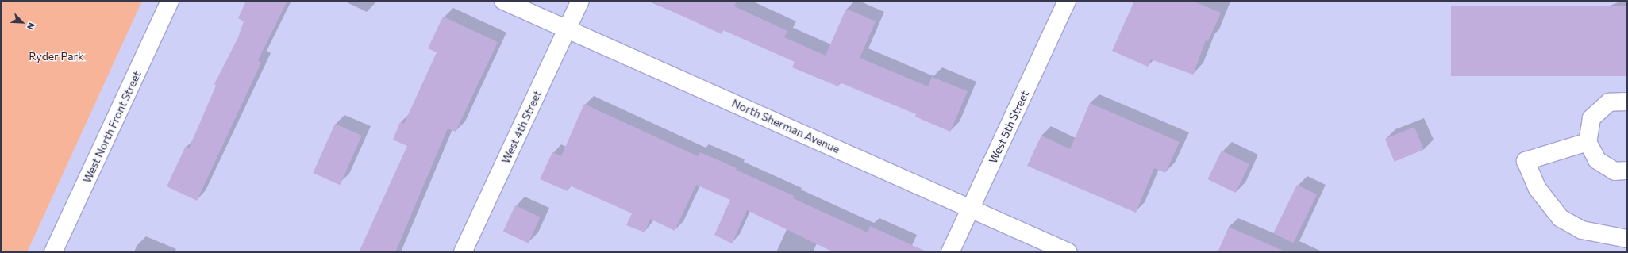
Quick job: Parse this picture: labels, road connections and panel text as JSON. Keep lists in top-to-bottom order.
{
  "streets": {
    "street": [
      "North Sherman Avenue",
      "West North Front Street",
      "West 4th Street",
      "West 5th Street"
    ]
  },
  "crossings": [
    ["North Sherman Avenue", "West 4th Street"],
    ["North Sherman Avenue", "West 5th Street"]
  ],
  "parks": ["Ryder Park"],
  "north": "bottom right"
}
